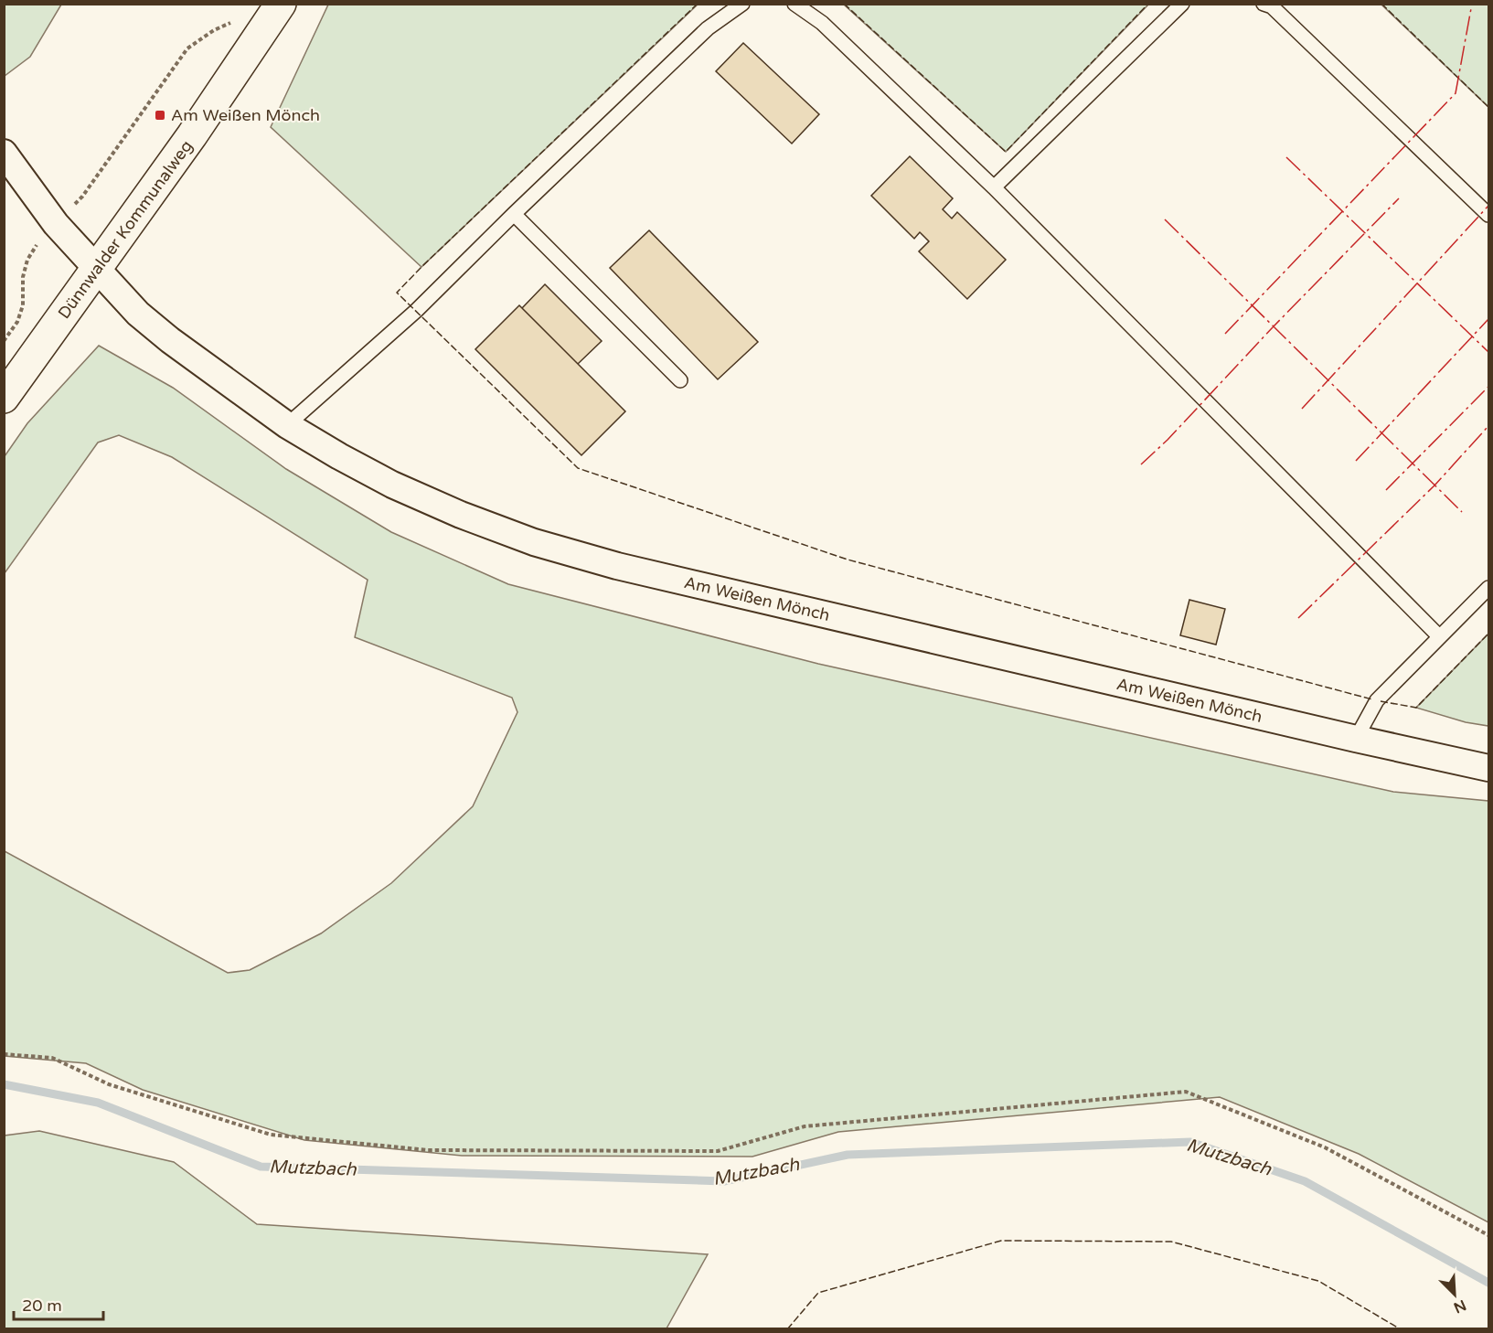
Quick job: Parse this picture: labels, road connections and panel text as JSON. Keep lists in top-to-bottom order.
{
  "streets": {
    "main road": ["Dünnwalder Kommunalweg"],
    "street": ["Am Weißen Mönch"]
  },
  "crossings": [
    ["Dünnwalder Kommunalweg", "Am Weißen Mönch"]
  ],
  "water": ["Mutzbach"],
  "places": {
    "transit": ["Am Weißen Mönch"]
  },
  "scale_bar": "20 m",
  "north": "bottom right"
}
